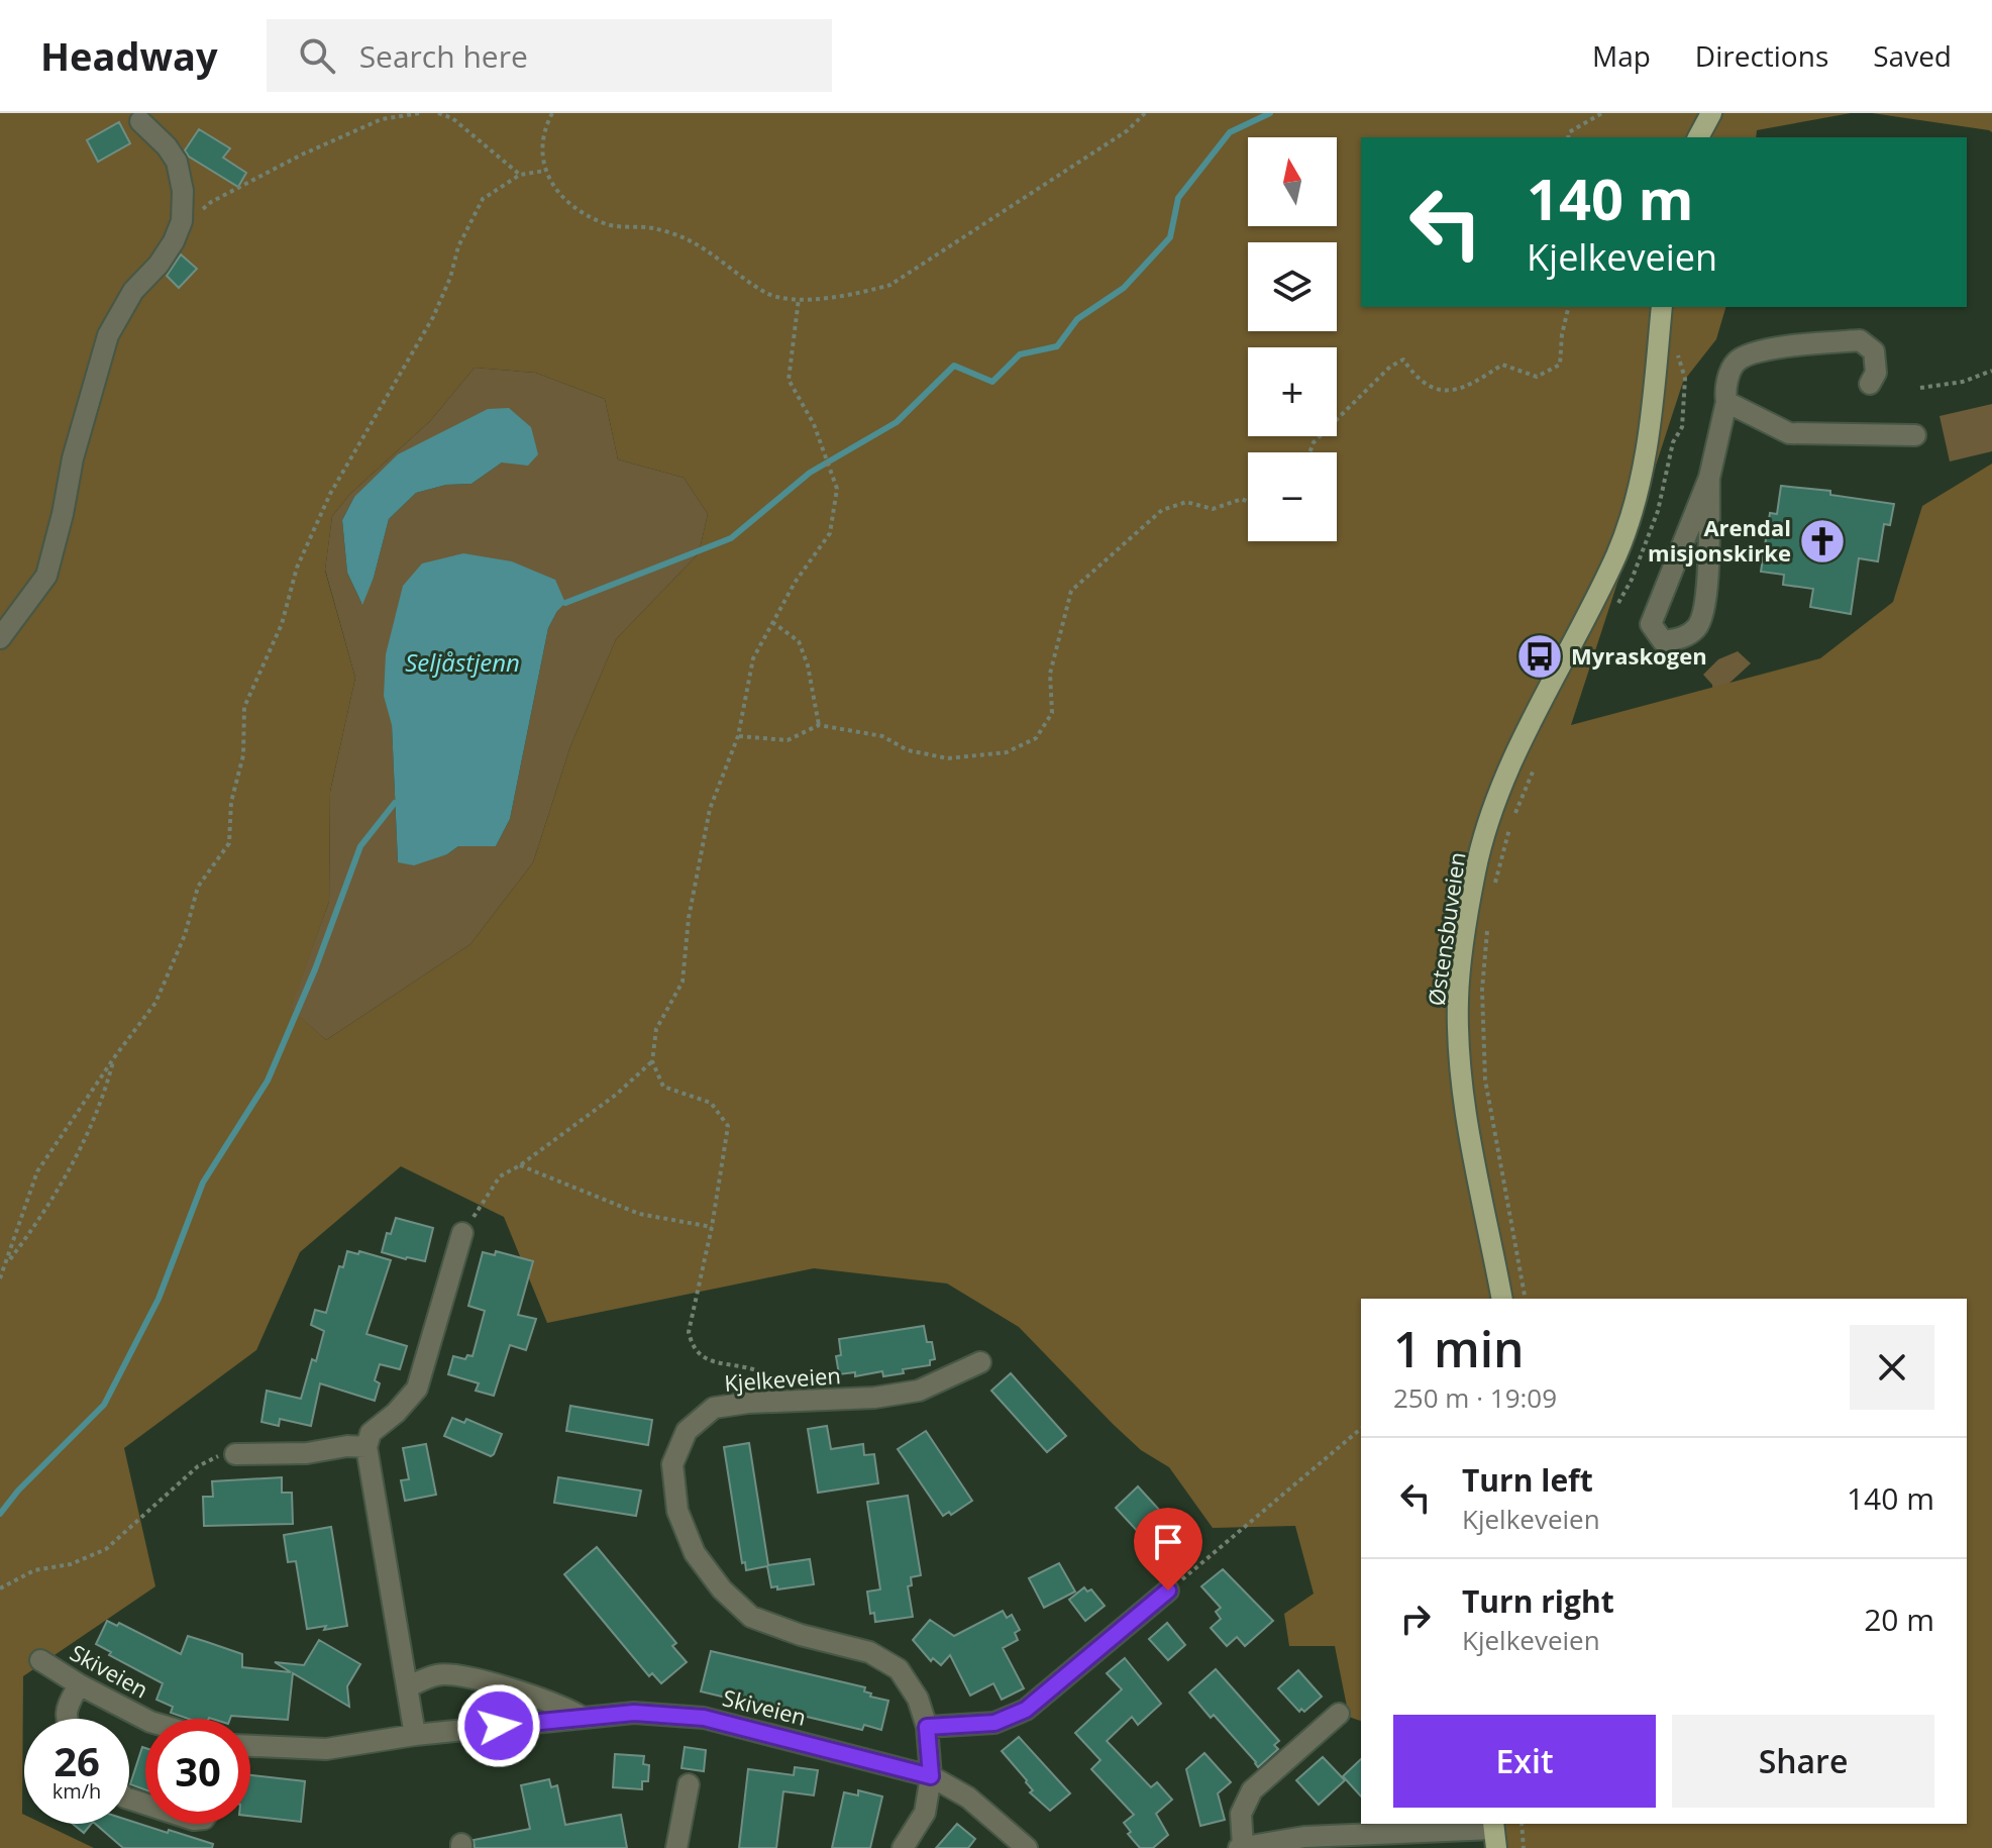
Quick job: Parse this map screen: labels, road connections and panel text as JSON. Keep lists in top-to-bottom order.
{
  "streets": {
    "main road": ["Østensbuveien"],
    "street": ["Kjelkeveien", "Skiveien"]
  },
  "crossings": [
    ["Kjelkeveien", "Skiveien"]
  ],
  "water": ["Seljåstjenn"],
  "places": {
    "church": ["Arendal misjonskirke"],
    "bus stop": ["Myraskogen"]
  },
  "north": "top",
  "page": {
    "header": "Headway",
    "search": "Search here",
    "nav": ["Map", "Directions", "Saved"],
    "map_buttons": ["+", "−"],
    "turn": ["140 m", "Kjelkeveien"],
    "heading": ["1 min", "250 m · 19:09"],
    "list": [
      {
        "name": "Turn left",
        "note": "Kjelkeveien",
        "value": "140 m"
      },
      {
        "name": "Turn right",
        "note": "Kjelkeveien",
        "value": "20 m"
      }
    ],
    "buttons": ["Exit", "Share"],
    "speed": "26 km/h",
    "limit": "30"
  }
}
